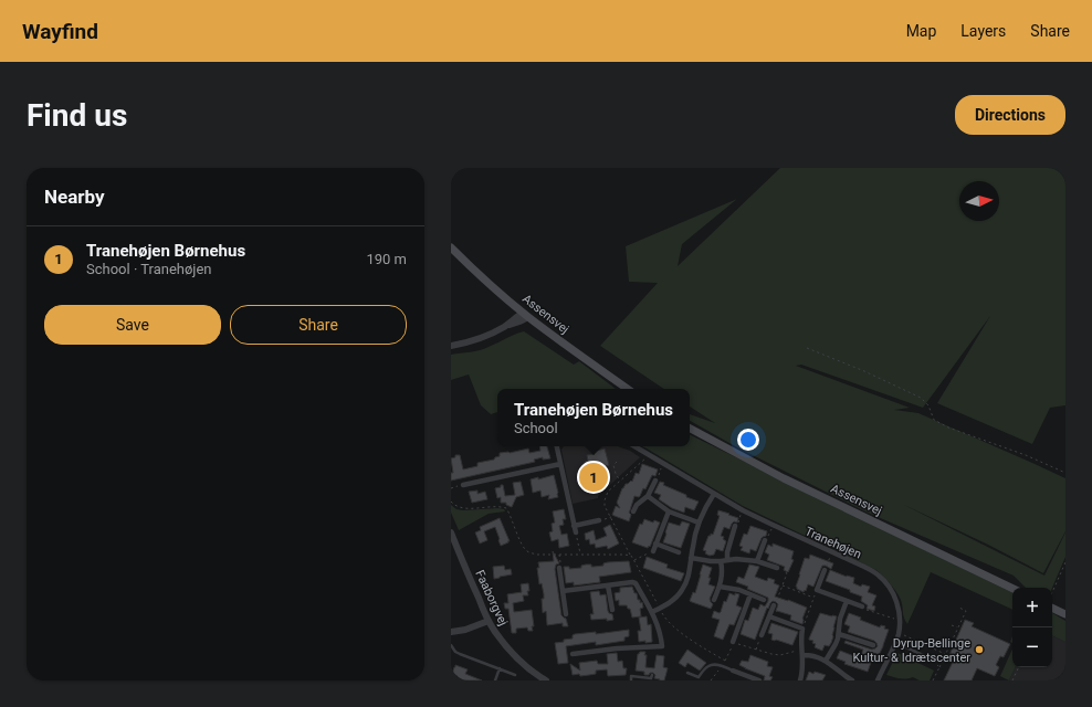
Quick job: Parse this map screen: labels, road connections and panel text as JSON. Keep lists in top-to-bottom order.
{
  "streets": {
    "main road": ["Assensvej"],
    "street": ["Tranehøjen", "Faaborgvej"]
  },
  "places": ["Dyrup-Bellinge Kultur- & Idrætscenter"],
  "north": "right",
  "page": {
    "header": "Wayfind",
    "nav": ["Map", "Layers", "Share"],
    "buttons": [
      "Directions",
      ["Save", "Share"]
    ],
    "title": "Find us",
    "heading": "Nearby",
    "list": [
      {
        "mark": "1",
        "name": "Tranehøjen Børnehus",
        "note": "School · Tranehøjen",
        "value": "190 m"
      }
    ],
    "popup": ["Tranehøjen Børnehus", "School"],
    "pins": "1",
    "map_buttons": ["+", "−"]
  }
}
